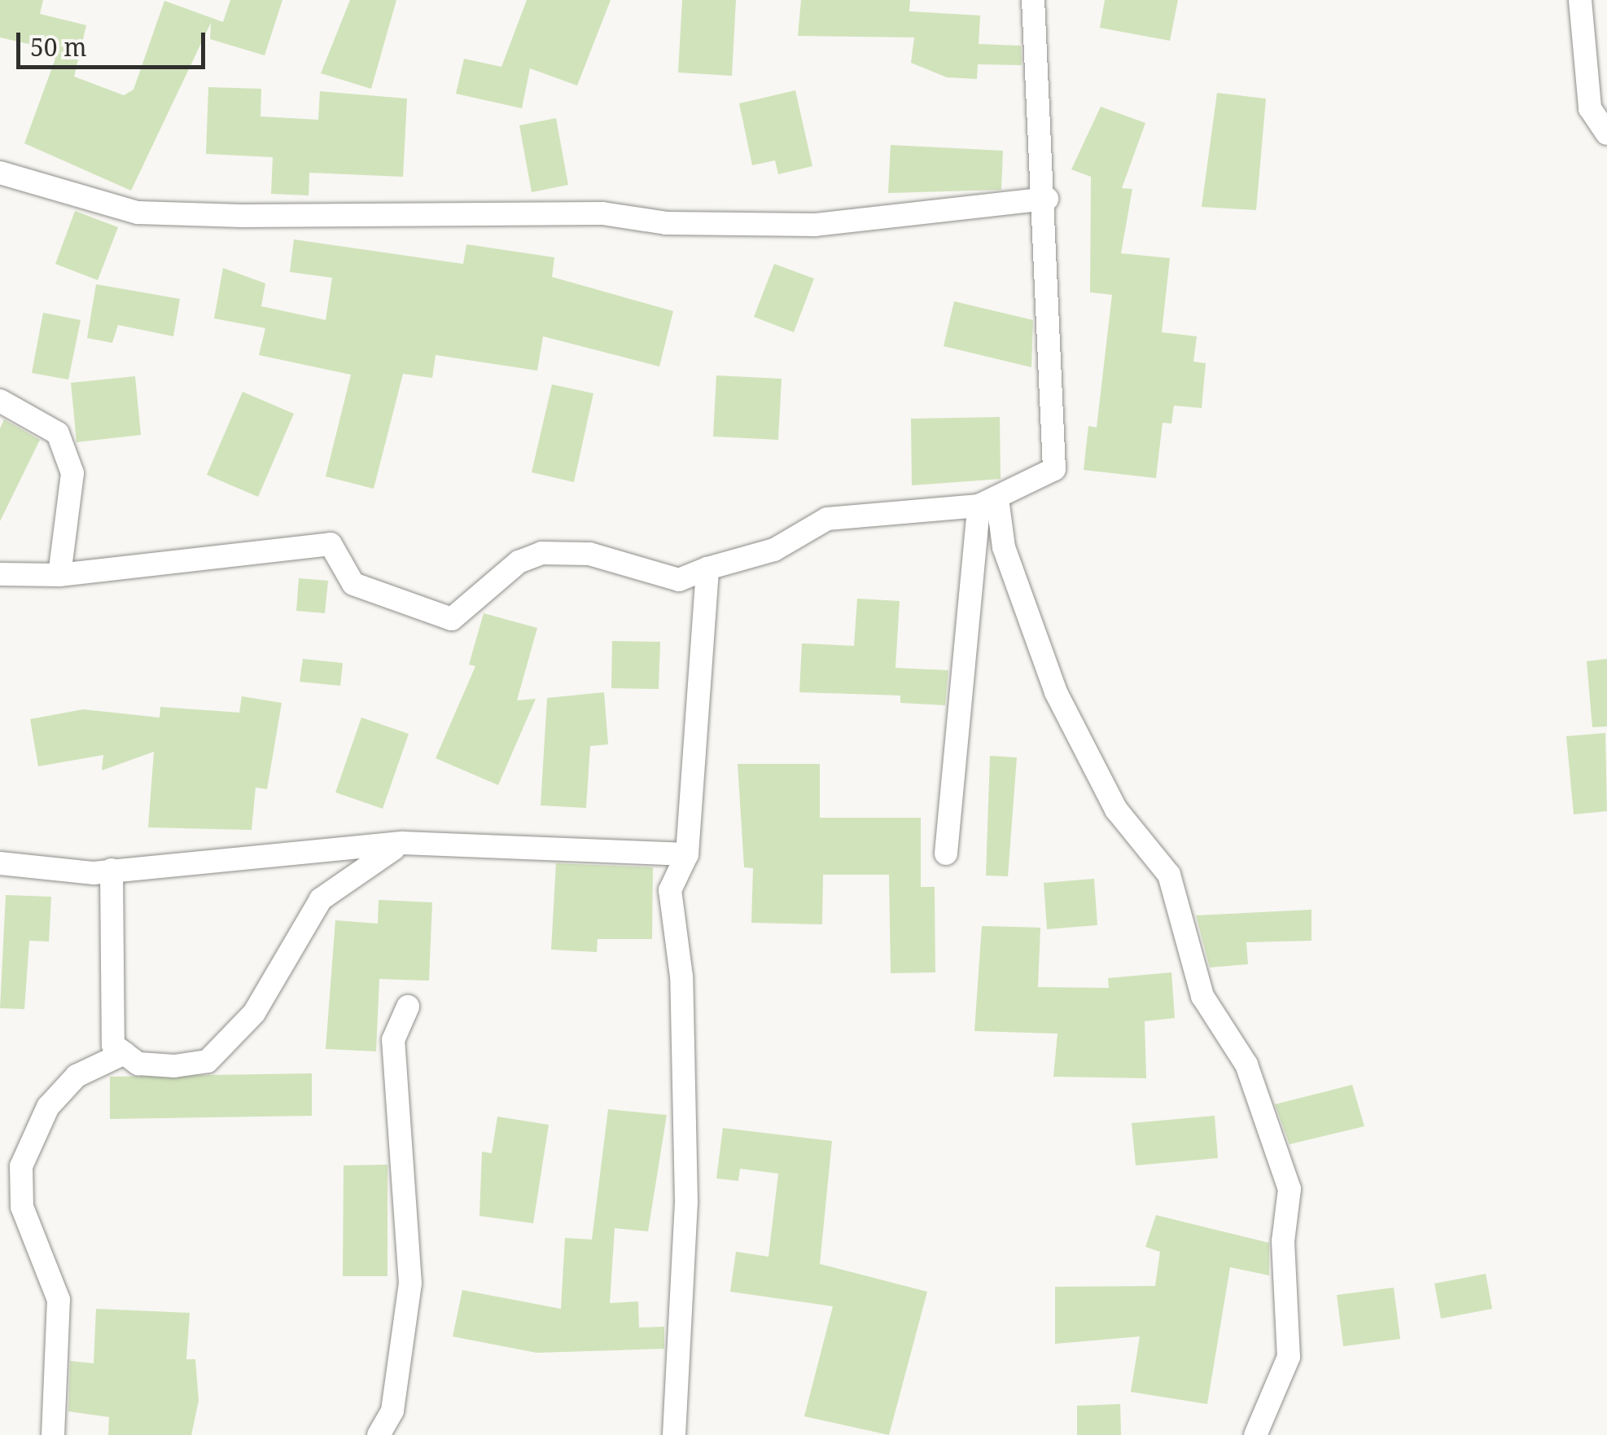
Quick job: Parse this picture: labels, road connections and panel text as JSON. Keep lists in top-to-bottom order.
{
  "scale_bar": "50 m"
}
